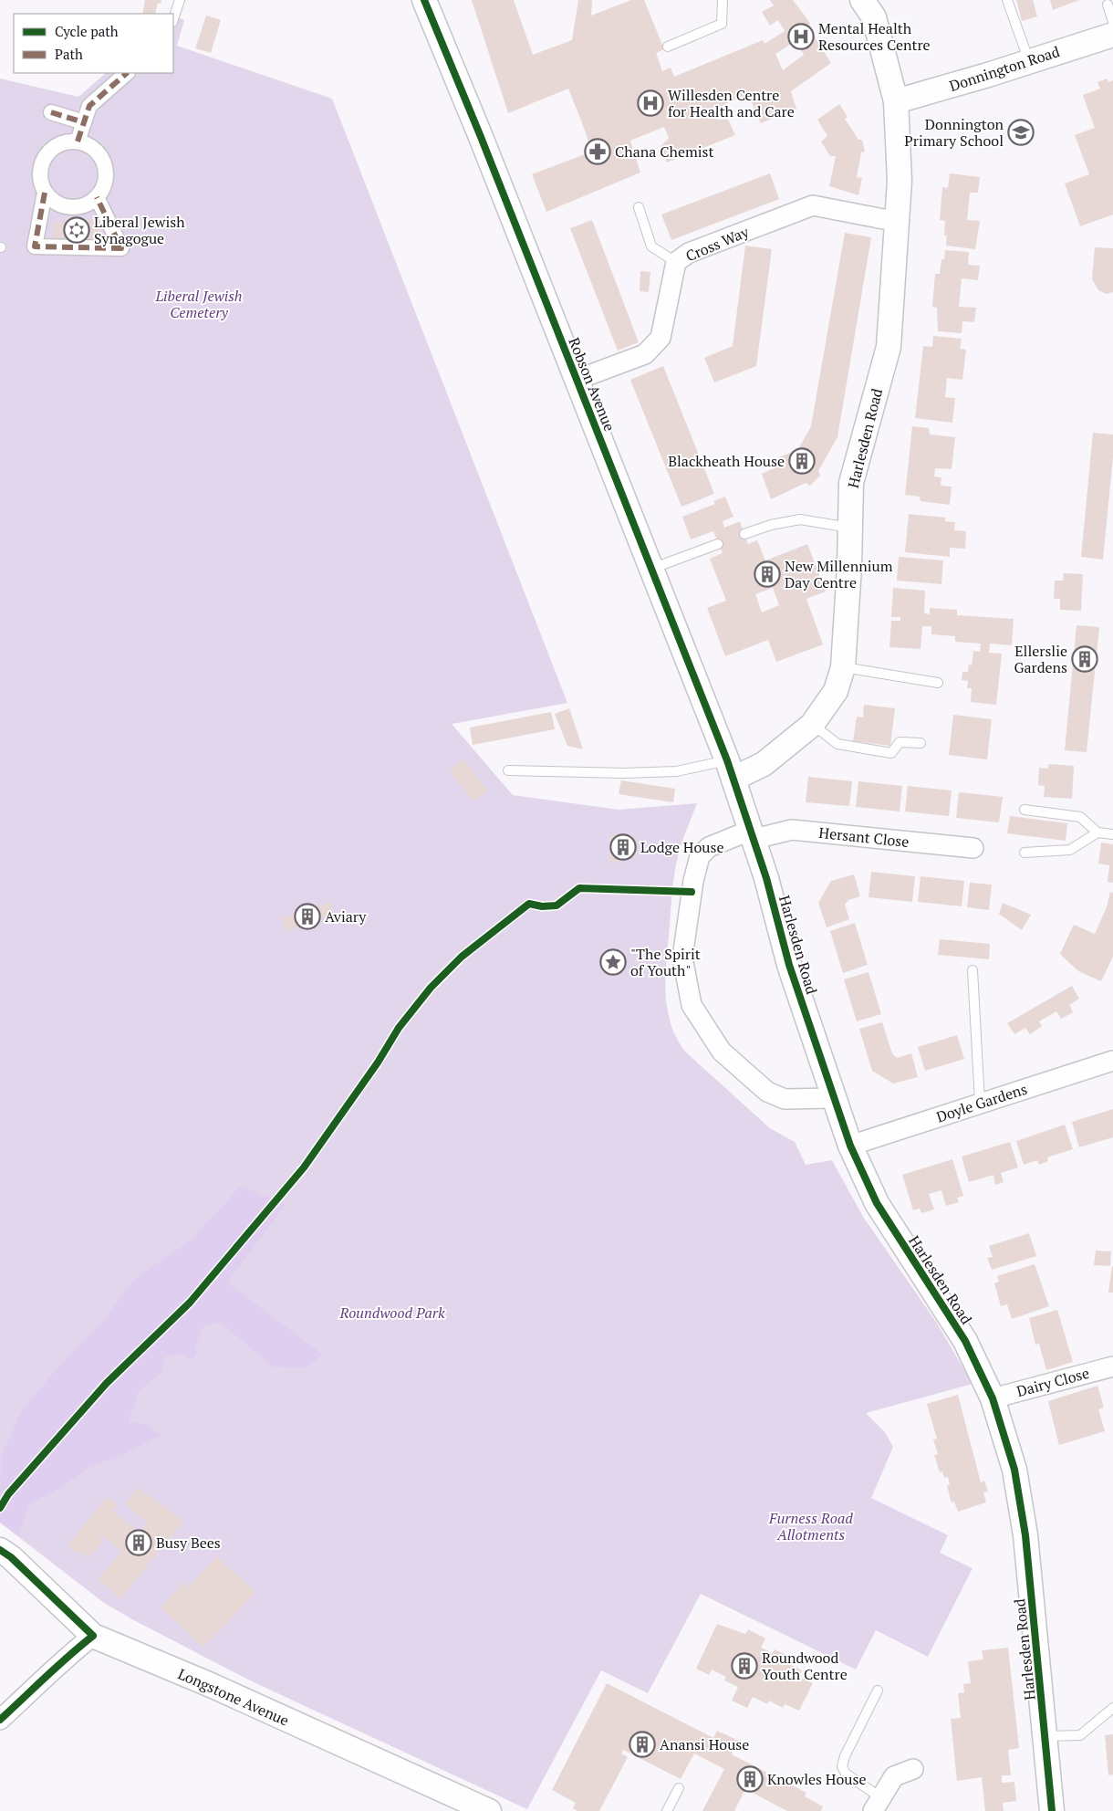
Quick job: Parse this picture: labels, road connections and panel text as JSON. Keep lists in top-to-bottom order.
{
  "streets": {
    "street": [
      "Donnington Road",
      "Cross Way",
      "Robson Avenue",
      "Harlesden Road",
      "Hersant Close",
      "Doyle Gardens",
      "Dairy Close",
      "Longstone Avenue"
    ]
  },
  "crossings": [
    ["Donnington Road", "Harlesden Road"],
    ["Cross Way", "Robson Avenue"],
    ["Cross Way", "Harlesden Road"],
    ["Robson Avenue", "Harlesden Road"],
    ["Harlesden Road", "Hersant Close"],
    ["Harlesden Road", "Doyle Gardens"],
    ["Harlesden Road", "Dairy Close"]
  ],
  "parks": ["Liberal Jewish Cemetery", "Roundwood Park", "Furness Road Allotments"],
  "places": {
    "hospital": ["Mental Health Resources Centre", "Willesden Centre for Health and Care"],
    "school or university": ["Donnington Primary School"],
    "pharmacy": ["Chana Chemist"],
    "synagogue": ["Liberal Jewish Synagogue"],
    "building": [
      "Blackheath House",
      "New Millennium Day Centre",
      "Ellerslie Gardens",
      "Lodge House",
      "Aviary",
      "Busy Bees",
      "Roundwood Youth Centre",
      "Anansi House",
      "Knowles House"
    ],
    "place": ["\"The Spirit of Youth\""]
  },
  "legend": ["Cycle path", "Path"]
}
